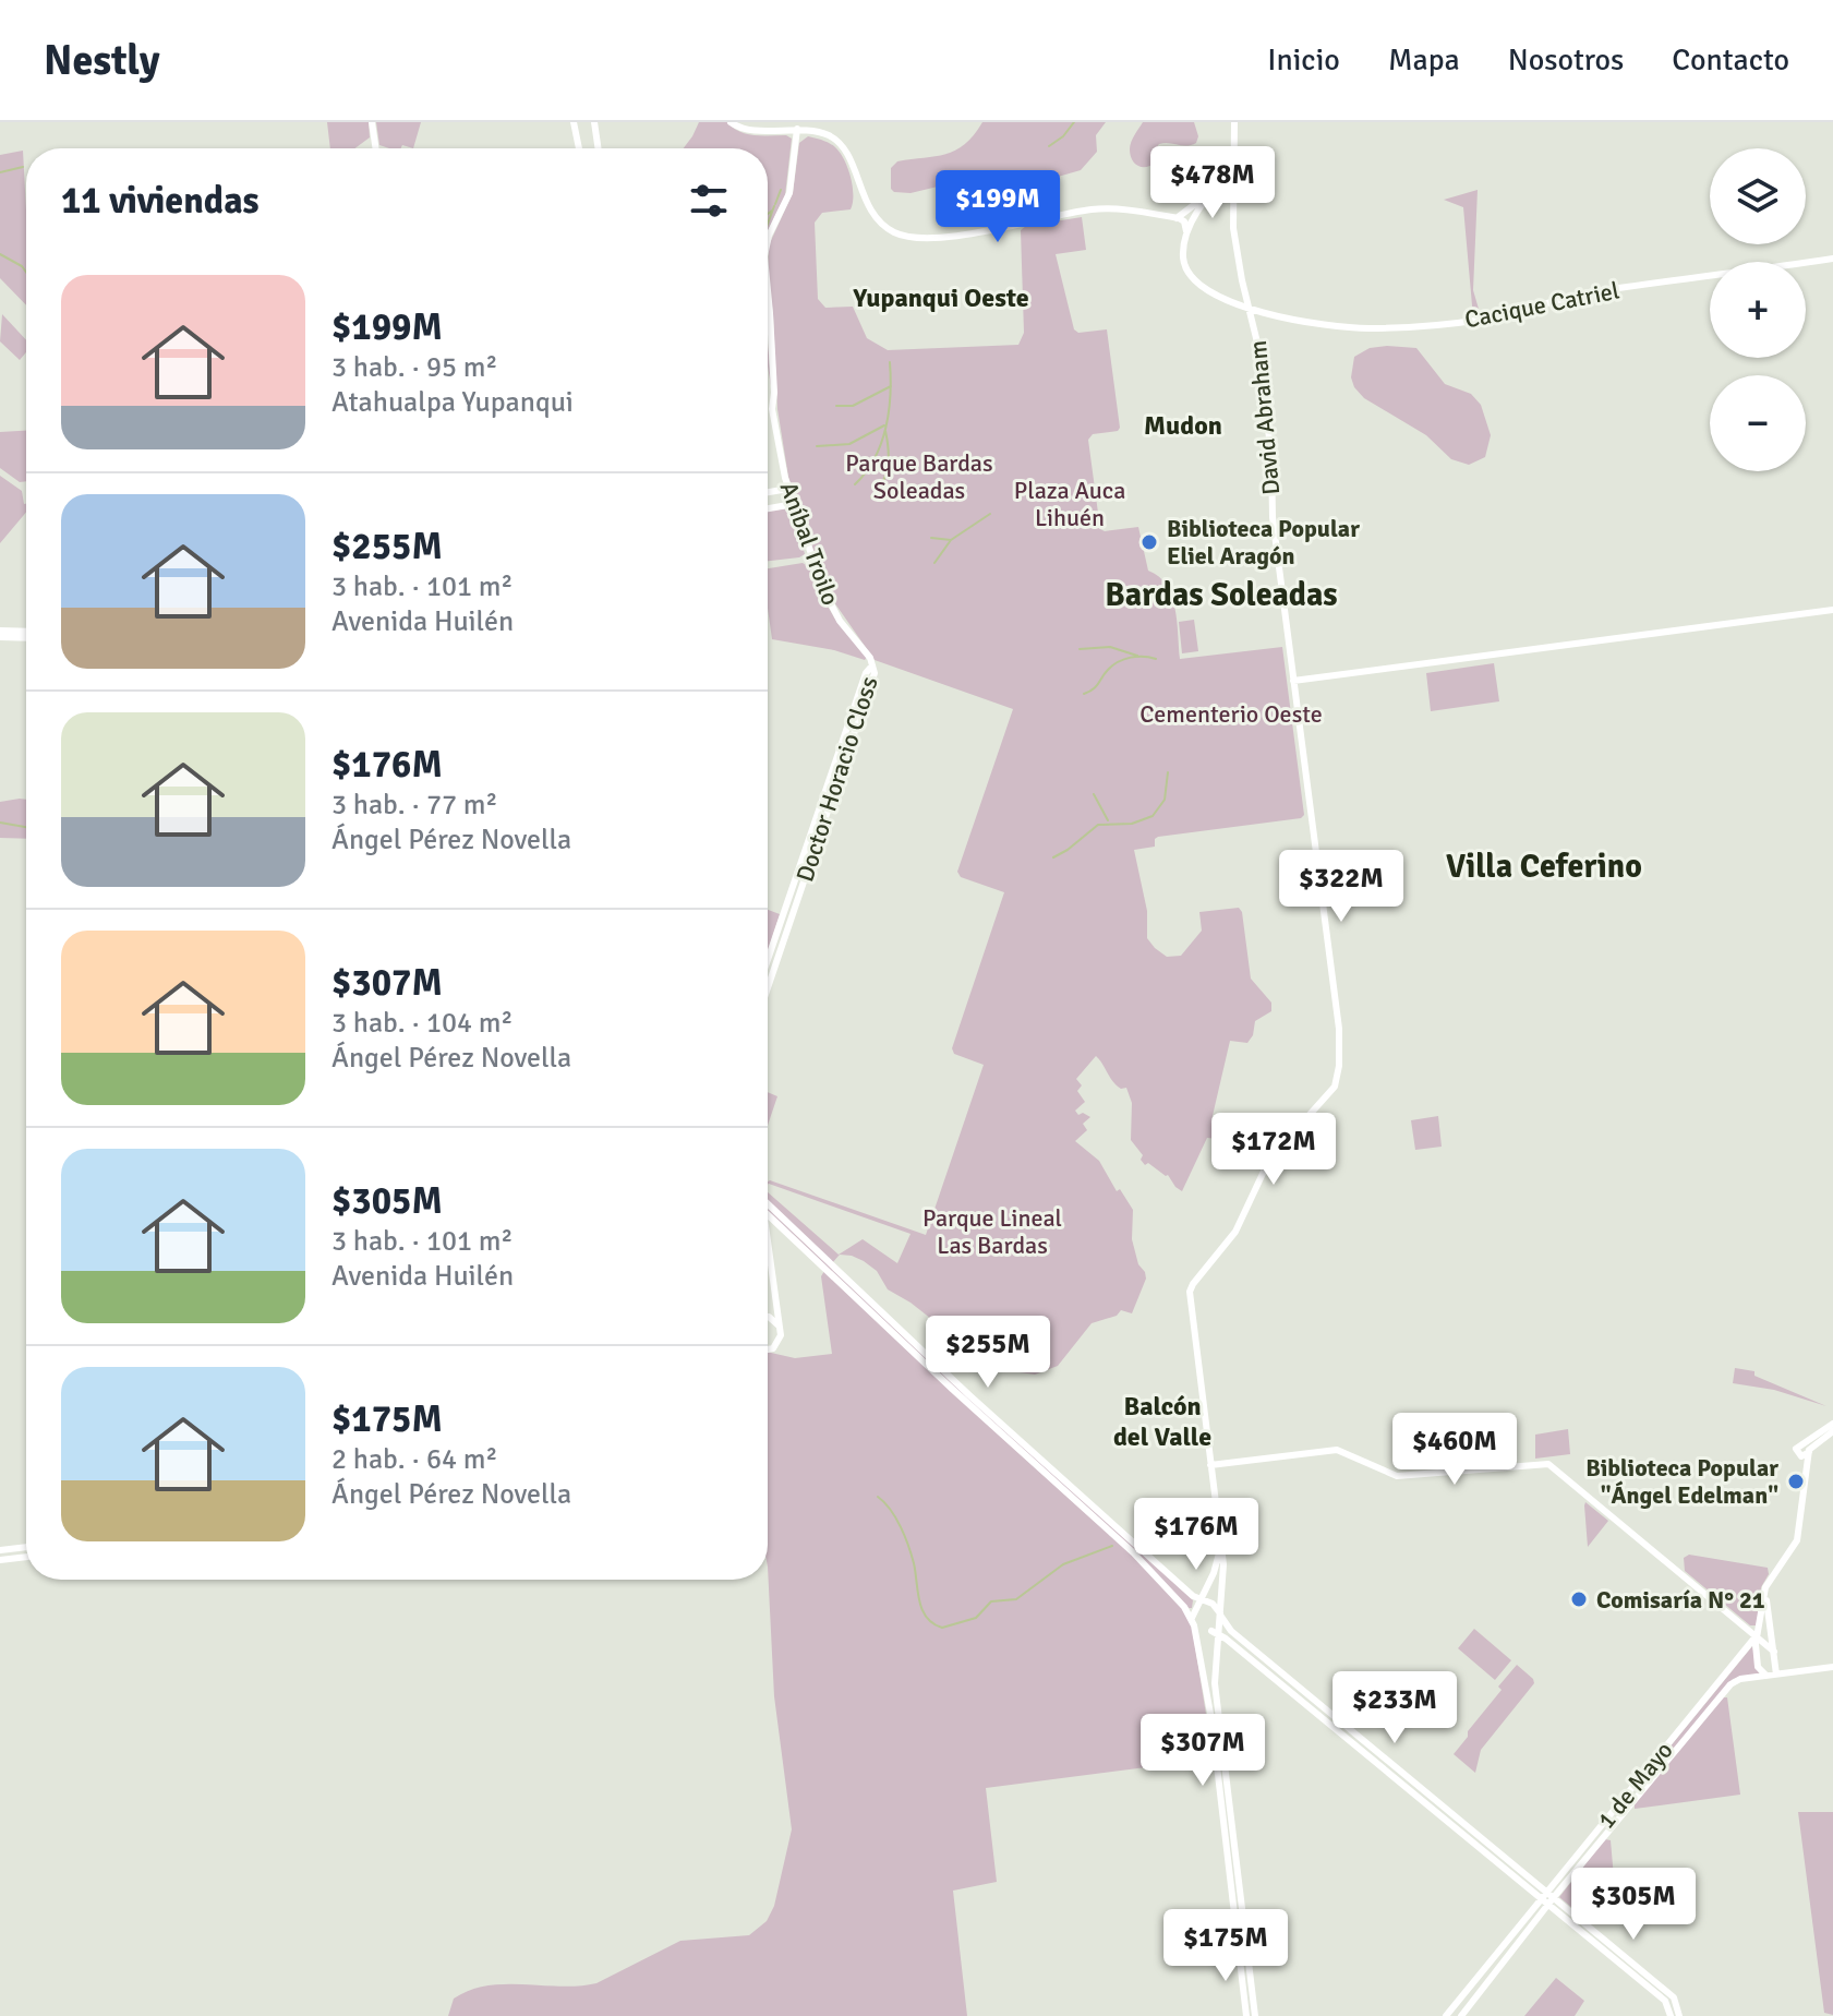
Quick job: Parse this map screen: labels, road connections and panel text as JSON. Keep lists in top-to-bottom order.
{
  "streets": {
    "main road": [
      "Cacique Catriel",
      "David Abraham",
      "Aníbal Troilo",
      "Doctor Horacio Closs",
      "1 de Mayo"
    ]
  },
  "crossings": [
    ["Cacique Catriel", "David Abraham"],
    ["Aníbal Troilo", "Doctor Horacio Closs"]
  ],
  "districts": [
    "Yupanqui Oeste",
    "Mudon",
    "Bardas Soleadas",
    "Villa Ceferino",
    "Balcón del Valle"
  ],
  "parks": [
    "Parque Bardas Soleadas",
    "Plaza Auca Lihuén",
    "Cementerio Oeste",
    "Parque Lineal Las Bardas"
  ],
  "places": ["Biblioteca Popular Eliel Aragón", "Biblioteca Popular \"Ángel Edelman\"", "Comisaría N° 21"],
  "page": {
    "header": "Nestly",
    "nav": [
      "Inicio",
      "Mapa",
      "Nosotros",
      "Contacto"
    ],
    "price": [
      "$478M",
      "$199M",
      "$322M",
      "$172M",
      "$255M",
      "$460M",
      "$176M",
      "$233M",
      "$307M",
      "$305M",
      "$175M"
    ],
    "map_buttons": ["+", "−"],
    "heading": "11 viviendas",
    "list": [
      {
        "name": "$199M",
        "note": "3 hab. · 95 m² · Atahualpa Yupanqui"
      },
      {
        "name": "$255M",
        "note": "3 hab. · 101 m² · Avenida Huilén"
      },
      {
        "name": "$176M",
        "note": "3 hab. · 77 m² · Ángel Pérez Novella"
      },
      {
        "name": "$307M",
        "note": "3 hab. · 104 m² · Ángel Pérez Novella"
      },
      {
        "name": "$305M",
        "note": "3 hab. · 101 m² · Avenida Huilén"
      },
      {
        "name": "$175M",
        "note": "2 hab. · 64 m² · Ángel Pérez Novella"
      }
    ]
  }
}
